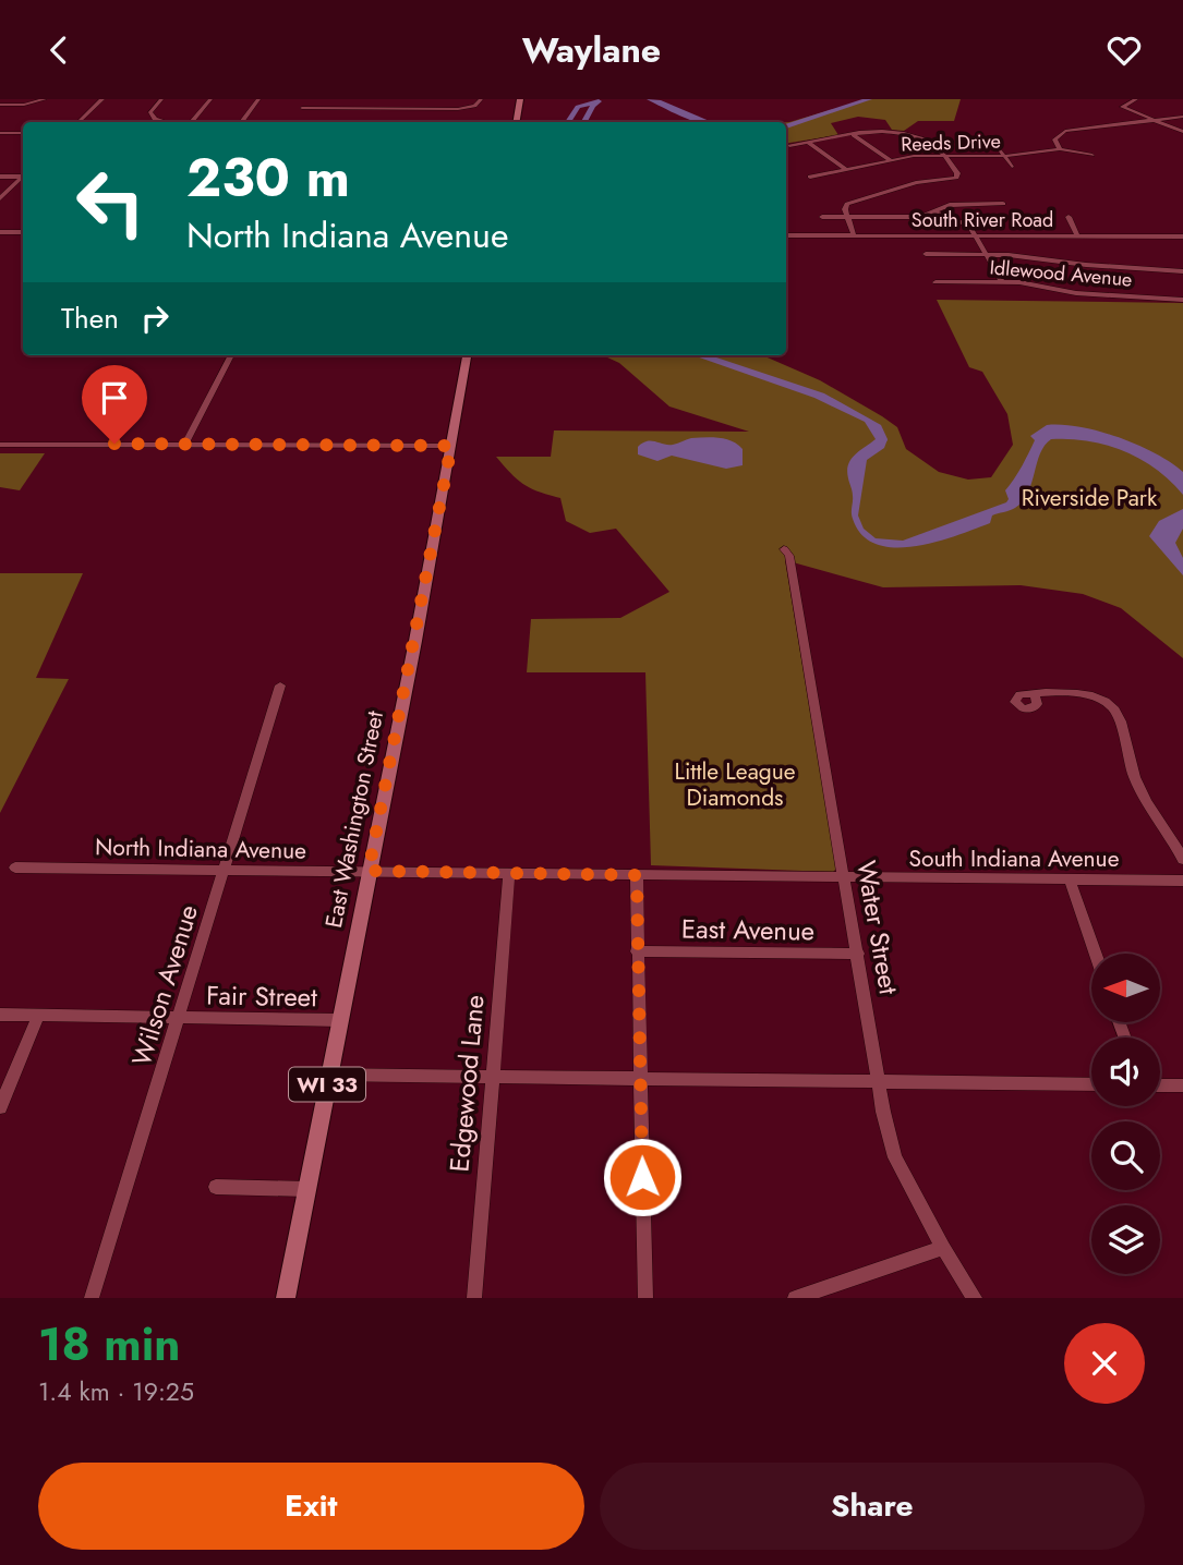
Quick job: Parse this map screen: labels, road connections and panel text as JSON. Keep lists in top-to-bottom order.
{
  "streets": {
    "main road": ["East Washington Street", "WI 33"],
    "street": [
      "Reeds Drive",
      "South River Road",
      "Idlewood Avenue",
      "North Indiana Avenue",
      "South Indiana Avenue",
      "Water Street",
      "East Avenue",
      "Wilson Avenue",
      "Fair Street",
      "Edgewood Lane"
    ]
  },
  "crossings": [
    ["East Washington Street", "North Indiana Avenue"],
    ["East Washington Street", "Fair Street"],
    ["North Indiana Avenue", "South Indiana Avenue"],
    ["North Indiana Avenue", "Water Street"],
    ["North Indiana Avenue", "Wilson Avenue"],
    ["North Indiana Avenue", "Edgewood Lane"],
    ["South Indiana Avenue", "Water Street"],
    ["Water Street", "East Avenue"],
    ["Wilson Avenue", "Fair Street"]
  ],
  "parks": ["Riverside Park", "Little League Diamonds"],
  "north": "left",
  "page": {
    "header": "Waylane",
    "turn": ["230 m", "North Indiana Avenue"],
    "then": "Then",
    "heading": ["18 min", "1.4 km · 19:25"],
    "buttons": ["Exit", "Share"]
  }
}
